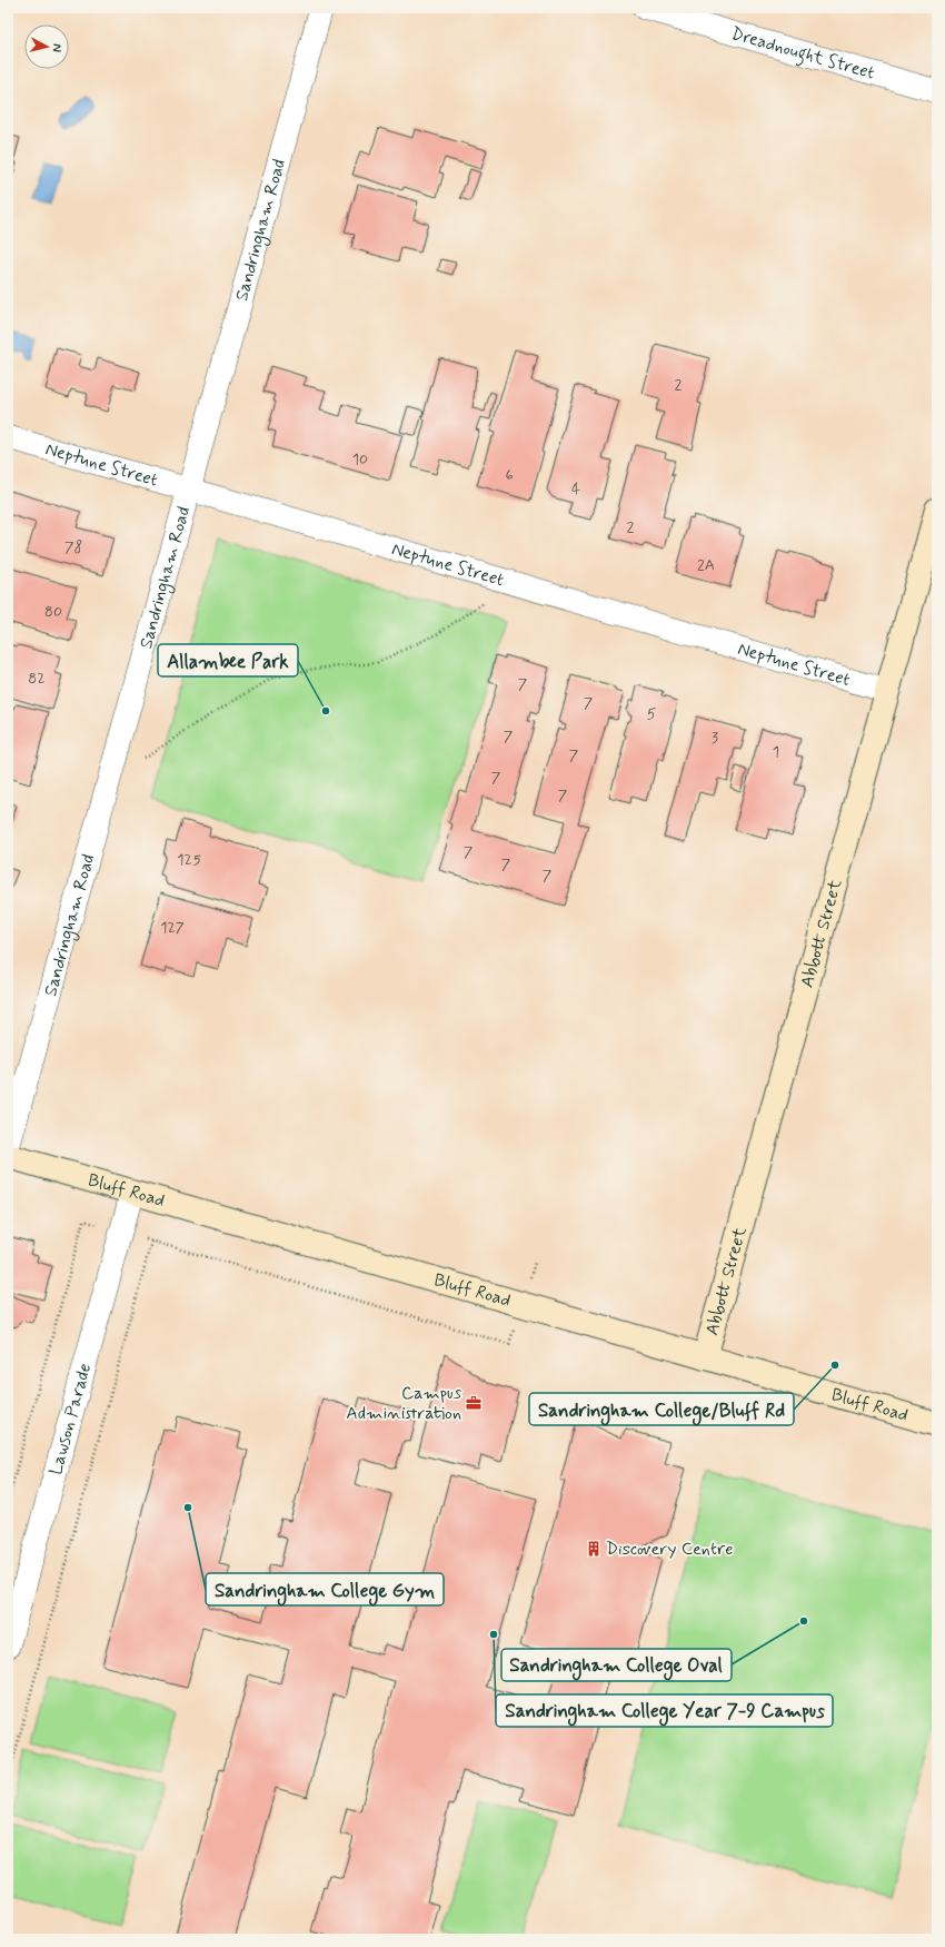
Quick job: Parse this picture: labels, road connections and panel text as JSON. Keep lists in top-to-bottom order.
{
  "streets": {
    "main road": ["Abbott Street", "Bluff Road"],
    "street": [
      "Dreadnought Street",
      "Sandringham Road",
      "Neptune Street",
      "Lawson Parade"
    ]
  },
  "crossings": [
    ["Sandringham Road", "Neptune Street"],
    ["Neptune Street", "Abbott Street"],
    ["Abbott Street", "Bluff Road"],
    ["Bluff Road", "Lawson Parade"]
  ],
  "places": {
    "other": [
      "Allambee Park",
      "Sandringham College/Bluff Rd",
      "Sandringham College Gym",
      "Sandringham College Oval",
      "Sandringham College Year 7-9 Campus"
    ],
    "office": ["Campus Administration"],
    "building": ["Discovery Centre"]
  },
  "house_numbers": [
    "2",
    "10",
    "6",
    "4",
    "2",
    "78",
    "2A",
    "80",
    "82",
    "7",
    "7",
    "5",
    "7",
    "3",
    "1",
    "7",
    "7",
    "7",
    "7",
    "125",
    "7",
    "7",
    "127"
  ],
  "north": "right"
}
